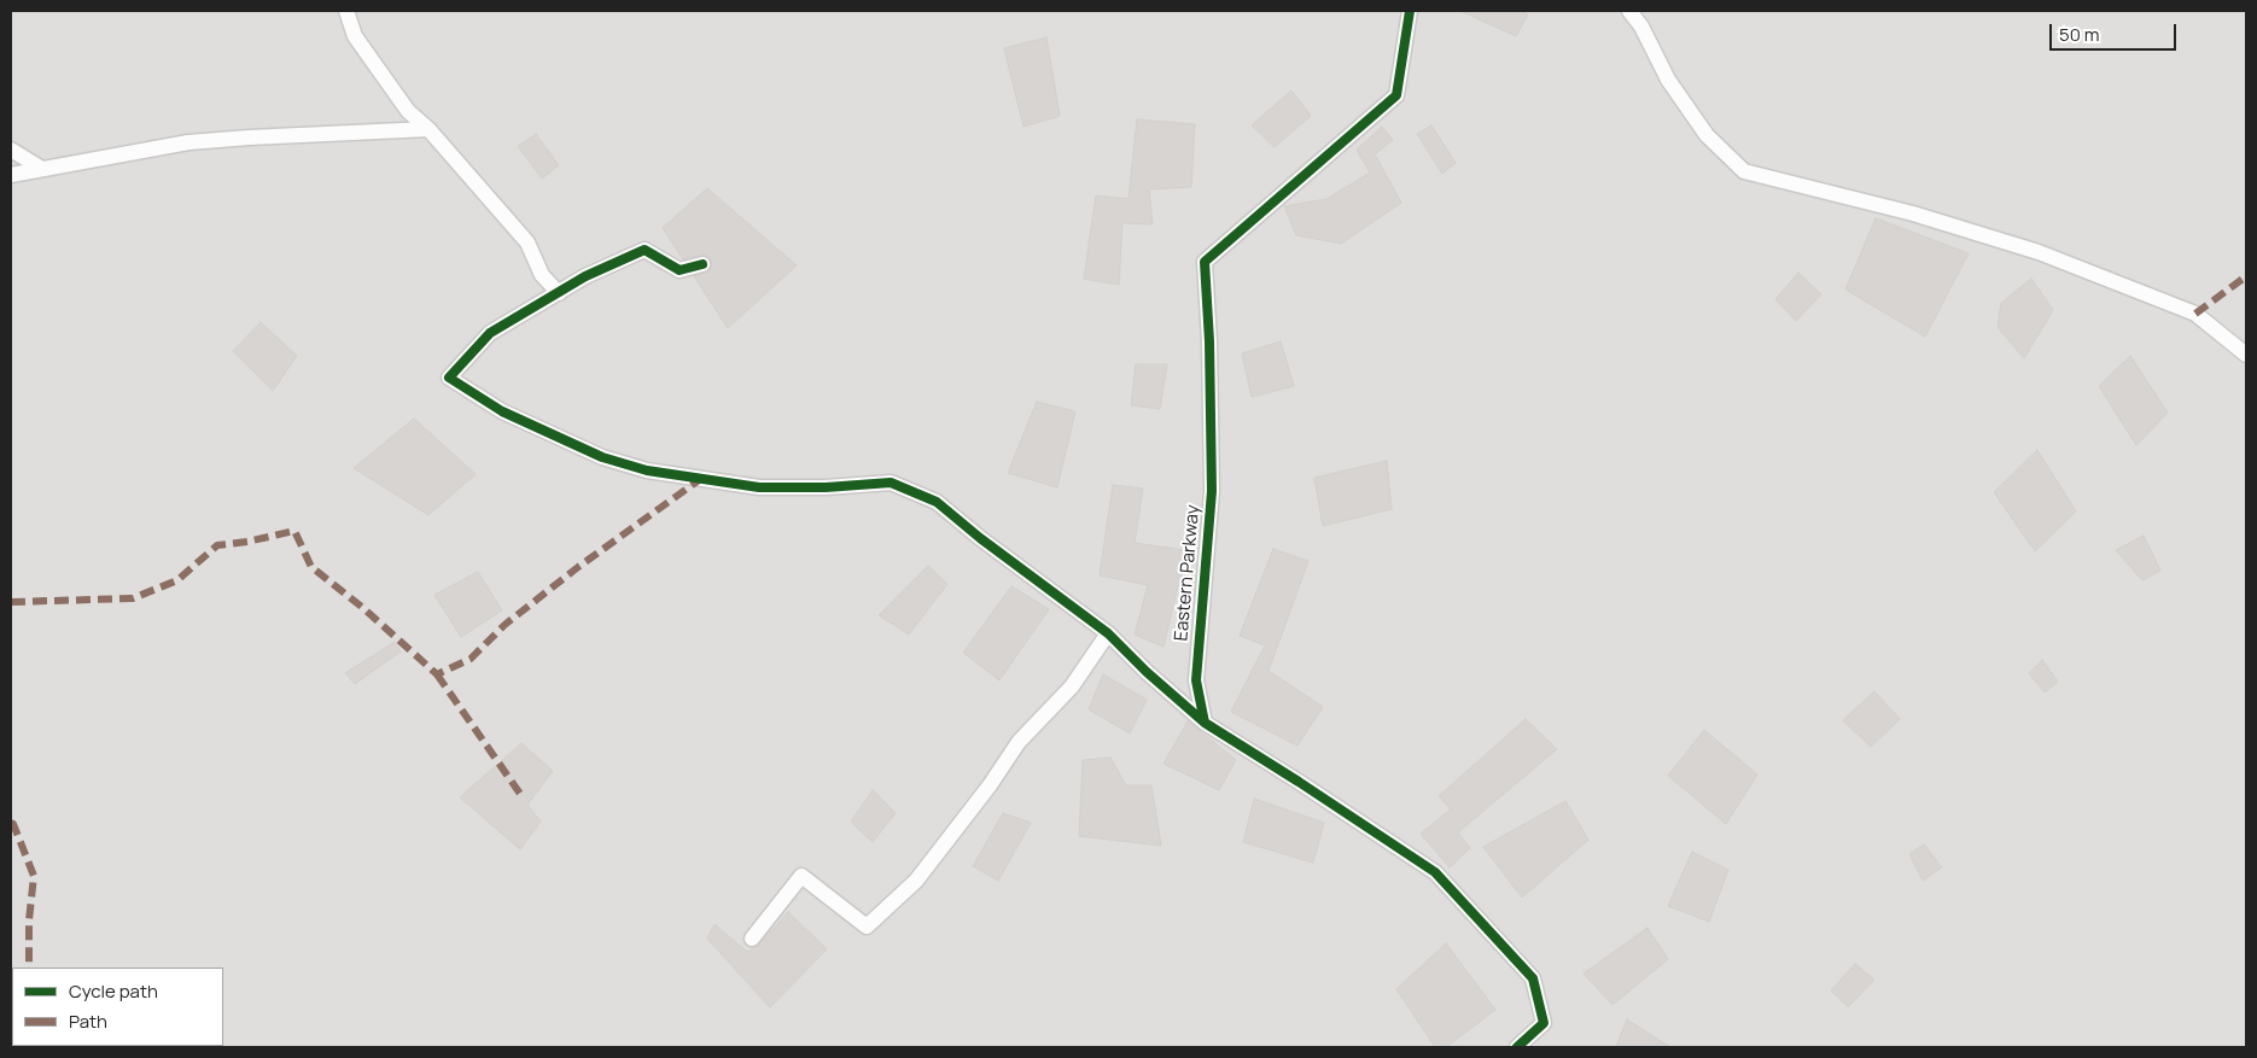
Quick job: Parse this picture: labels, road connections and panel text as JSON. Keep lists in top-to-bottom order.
{
  "streets": {
    "street": ["Eastern Parkway"]
  },
  "legend": ["Cycle path", "Path"],
  "scale_bar": "50 m"
}
